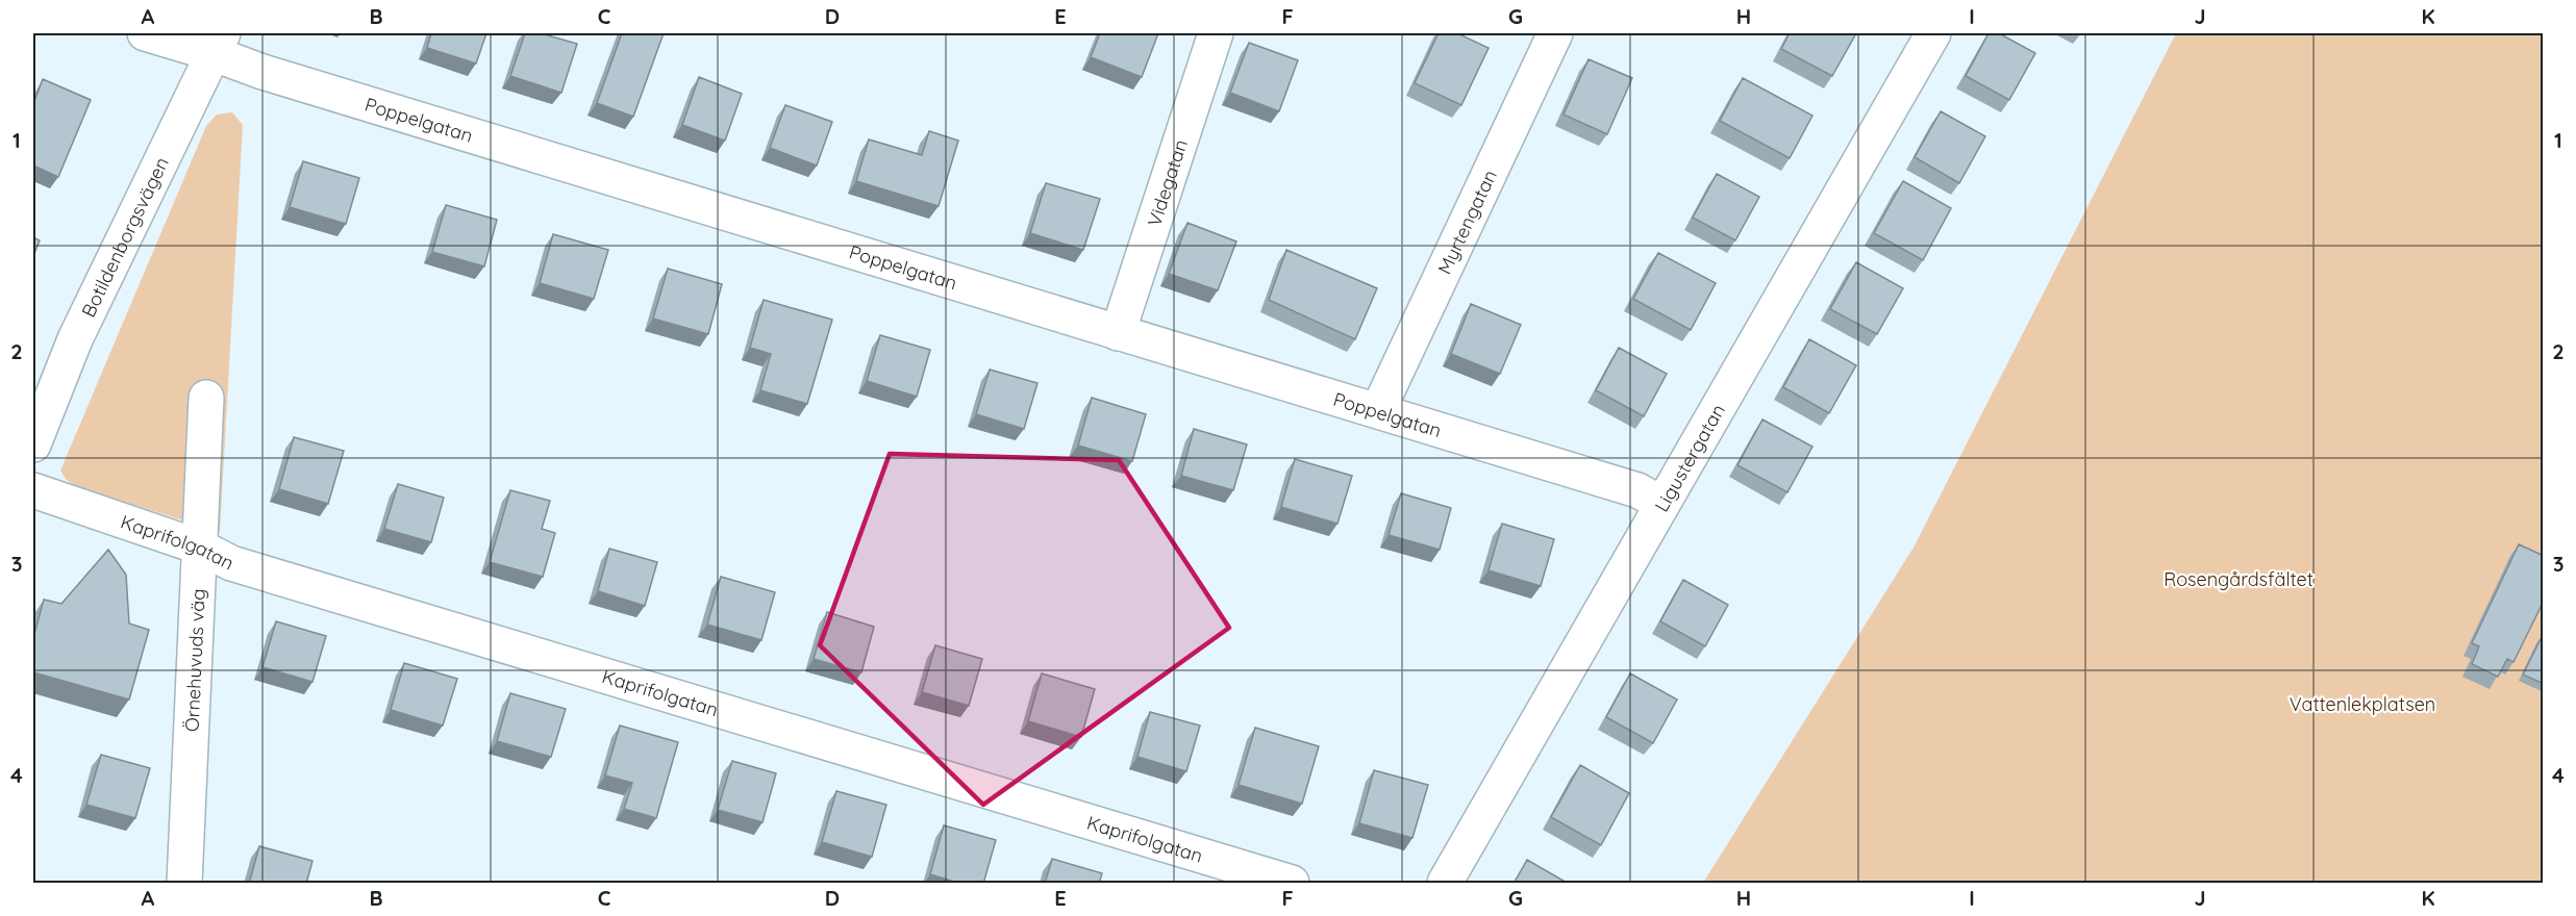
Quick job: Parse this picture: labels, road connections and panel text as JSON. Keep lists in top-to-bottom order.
{
  "streets": {
    "street": [
      "Poppelgatan",
      "Videgatan",
      "Myrtengatan",
      "Botildenborgsvägen",
      "Ligustergatan",
      "Kaprifolgatan",
      "Örnehuvuds väg"
    ]
  },
  "crossings": [
    ["Poppelgatan", "Videgatan"],
    ["Poppelgatan", "Myrtengatan"],
    ["Poppelgatan", "Botildenborgsvägen"],
    ["Poppelgatan", "Ligustergatan"],
    ["Kaprifolgatan", "Örnehuvuds väg"]
  ],
  "parks": ["Rosengårdsfältet", "Vattenlekplatsen"],
  "grid": {
    "columns": [
      "A",
      "B",
      "C",
      "D",
      "E",
      "F",
      "G",
      "H",
      "I",
      "J",
      "K"
    ],
    "rows": [
      "1",
      "2",
      "3",
      "4"
    ]
  }
}
